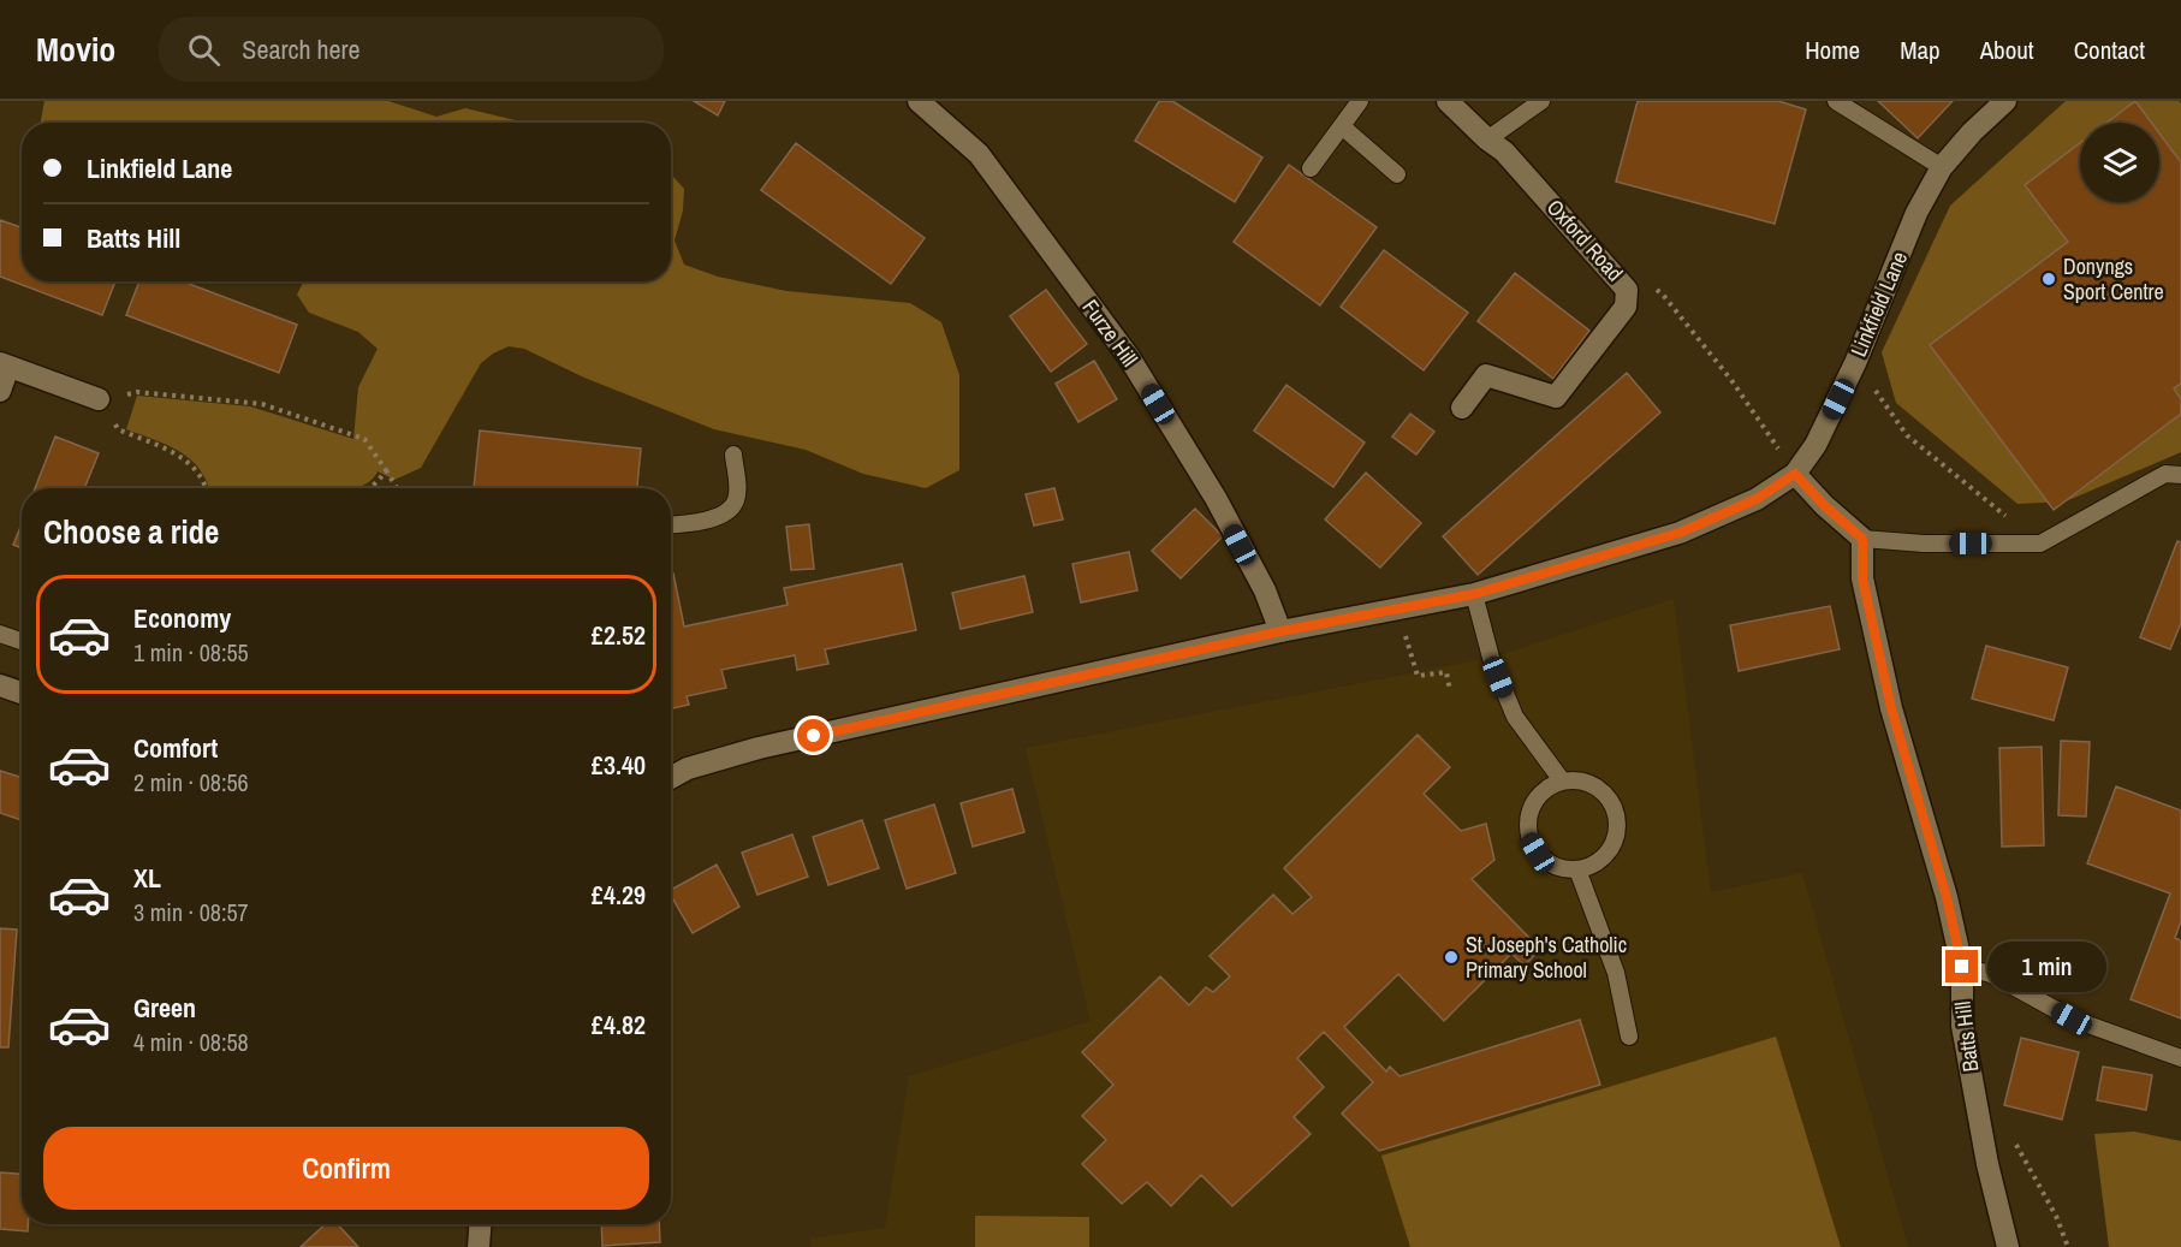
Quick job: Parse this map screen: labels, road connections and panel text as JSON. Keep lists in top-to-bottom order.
{
  "streets": {
    "street": [
      "Oxford Road",
      "Linkfield Lane",
      "Furze Hill",
      "Batts Hill"
    ]
  },
  "crossings": [
    ["Oxford Road", "Linkfield Lane"],
    ["Linkfield Lane", "Furze Hill"]
  ],
  "places": ["Donyngs Sport Centre", "St Joseph's Catholic Primary School"],
  "page": {
    "header": "Movio",
    "search": "Search here",
    "nav": [
      "Home",
      "Map",
      "About",
      "Contact"
    ],
    "banner": ["Linkfield Lane", "Batts Hill"],
    "heading": "Choose a ride",
    "list": [
      {
        "name": "Economy",
        "note": "1 min · 08:55",
        "value": "£2.52"
      },
      {
        "name": "Comfort",
        "note": "2 min · 08:56",
        "value": "£3.40"
      },
      {
        "name": "XL",
        "note": "3 min · 08:57",
        "value": "£4.29"
      },
      {
        "name": "Green",
        "note": "4 min · 08:58",
        "value": "£4.82"
      }
    ],
    "bubble": "1 min",
    "buttons": "Confirm"
  }
}
